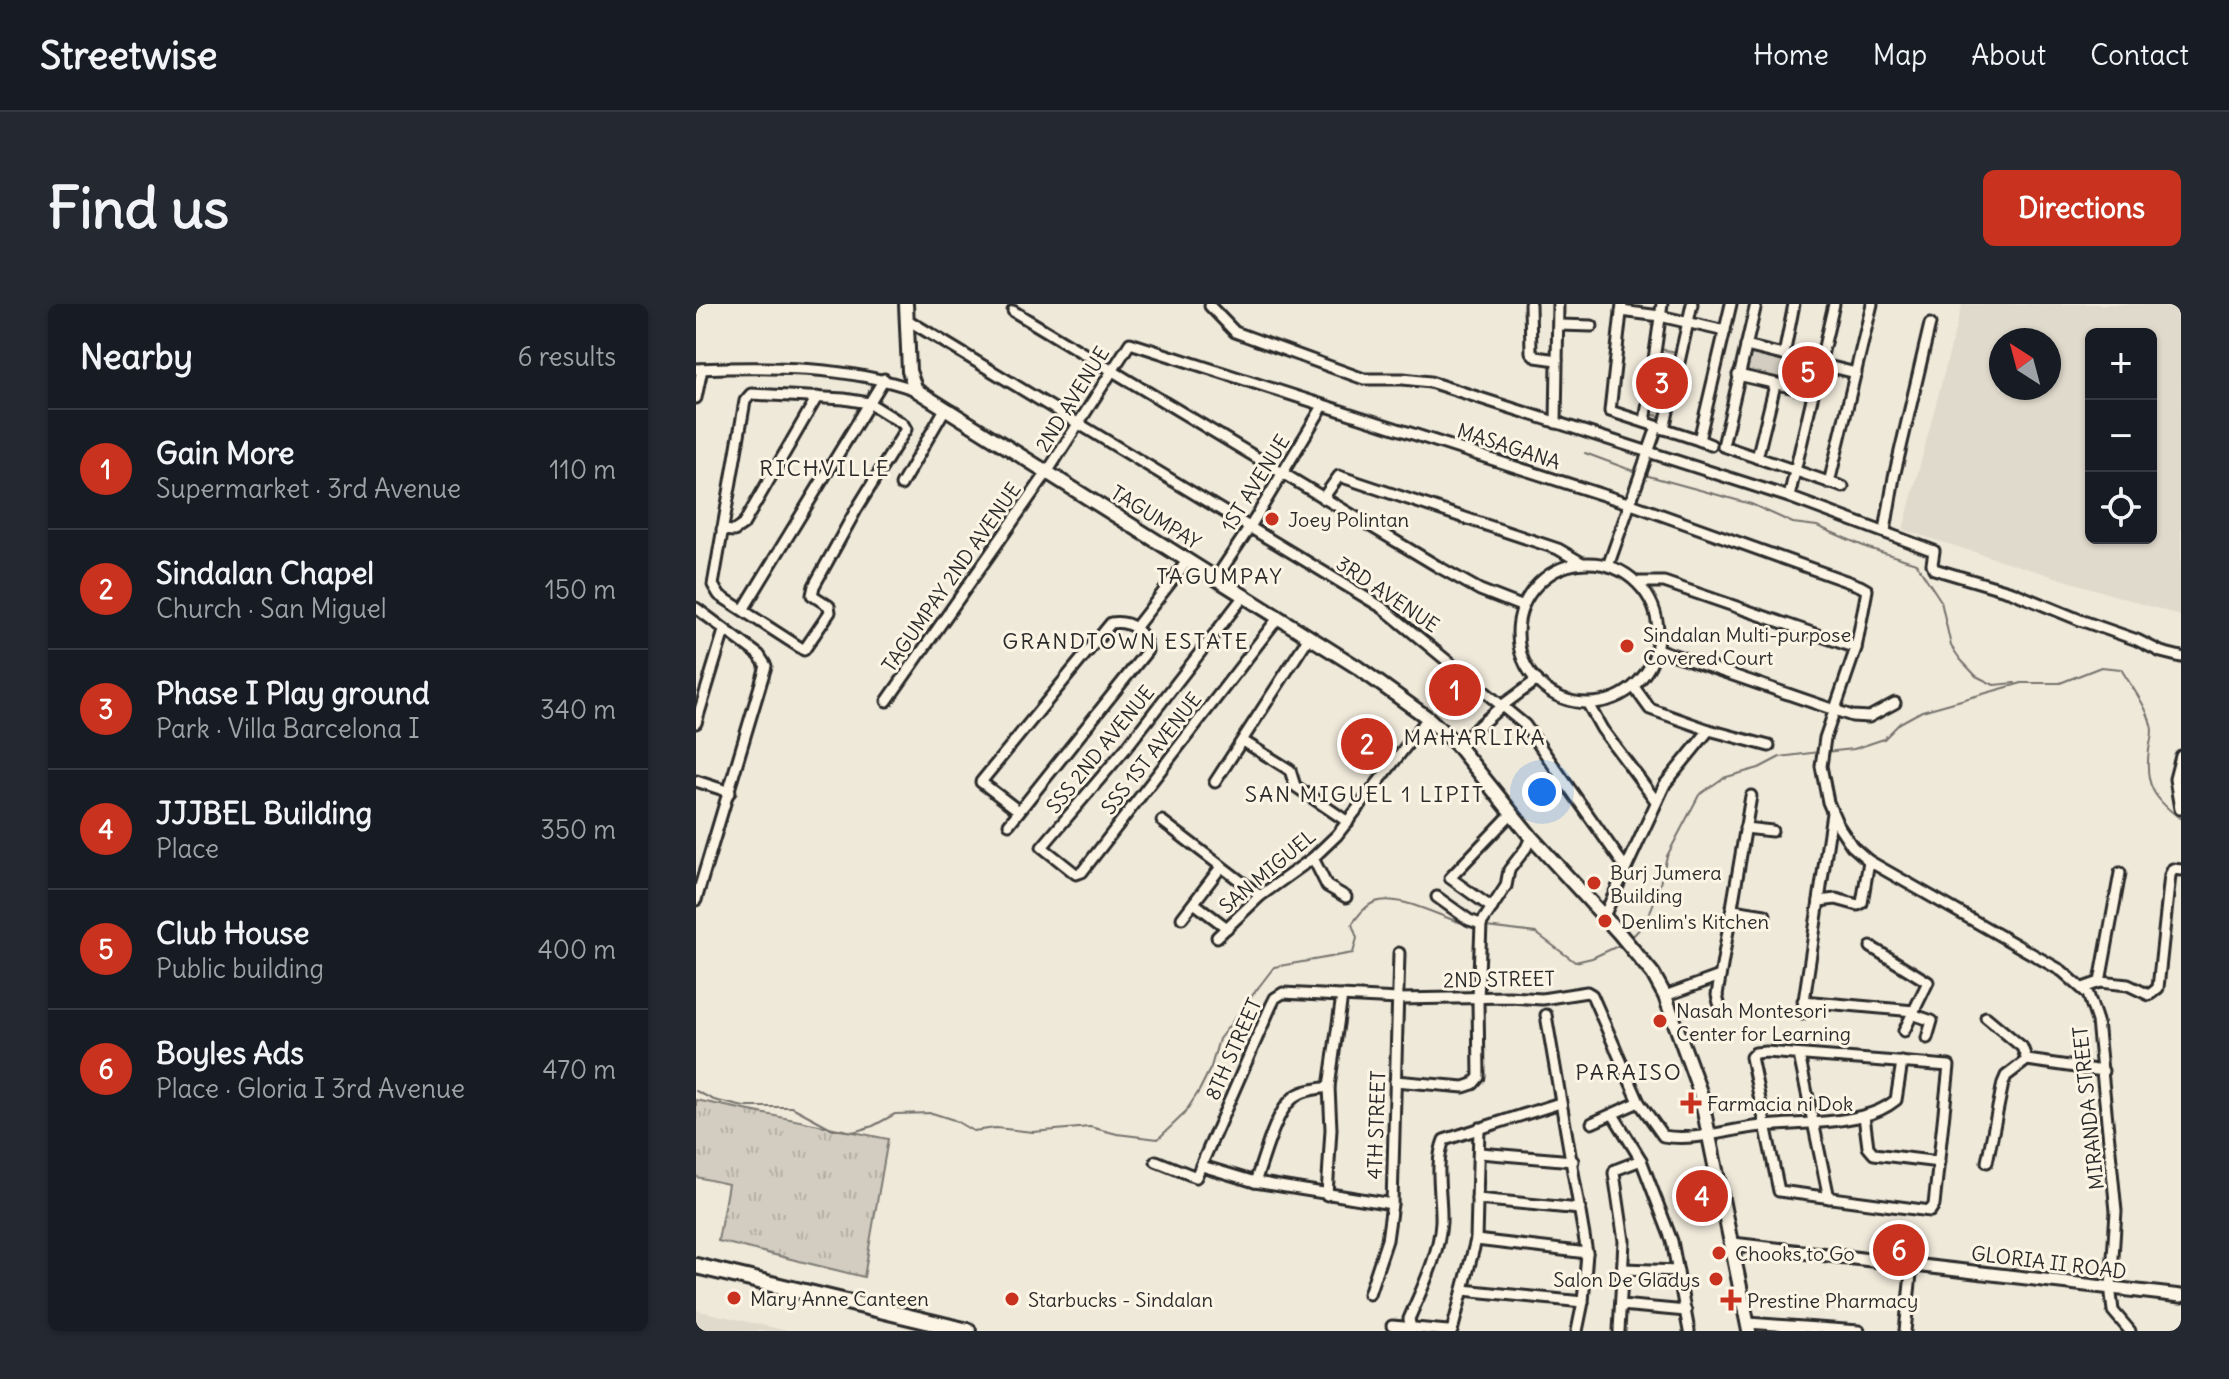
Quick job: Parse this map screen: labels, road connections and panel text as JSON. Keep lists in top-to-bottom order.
{
  "streets": {
    "main road": ["TAGUMPAY"],
    "street": [
      "2ND AVENUE",
      "MASAGANA",
      "1ST AVENUE",
      "TAGUMPAY 2ND AVENUE",
      "3RD AVENUE",
      "SSS 2ND AVENUE",
      "SSS 1ST AVENUE",
      "SAN MIGUEL",
      "2ND STREET",
      "8TH STREET",
      "MIRANDA STREET",
      "4TH STREET",
      "GLORIA II ROAD"
    ]
  },
  "crossings": [
    ["2ND AVENUE", "MASAGANA"],
    ["2ND AVENUE", "TAGUMPAY"],
    ["2ND AVENUE", "TAGUMPAY 2ND AVENUE"],
    ["2ND AVENUE", "3RD AVENUE"],
    ["MASAGANA", "1ST AVENUE"],
    ["1ST AVENUE", "TAGUMPAY"],
    ["1ST AVENUE", "3RD AVENUE"],
    ["TAGUMPAY", "TAGUMPAY 2ND AVENUE"],
    ["TAGUMPAY", "SSS 2ND AVENUE"],
    ["TAGUMPAY", "SSS 1ST AVENUE"],
    ["TAGUMPAY", "SAN MIGUEL"],
    ["TAGUMPAY", "2ND STREET"],
    ["TAGUMPAY", "GLORIA II ROAD"],
    ["SSS 2ND AVENUE", "SSS 1ST AVENUE"],
    ["2ND STREET", "8TH STREET"],
    ["2ND STREET", "4TH STREET"],
    ["MIRANDA STREET", "GLORIA II ROAD"]
  ],
  "districts": [
    "RICHVILLE",
    "TAGUMPAY",
    "GRANDTOWN ESTATE",
    "MAHARLIKA",
    "SAN MIGUEL 1 LIPIT",
    "PARAISO"
  ],
  "places": {
    "other": [
      "Joey Polintan",
      "Sindalan Multi-purpose Covered Court",
      "Burj Jumera Building",
      "Denlim's Kitchen",
      "Nasah Montesori Center for Learning",
      "Chooks to Go",
      "Salon De Gladys",
      "Mary Anne Canteen",
      "Starbucks - Sindalan"
    ],
    "health": ["Farmacia ni Dok", "Prestine Pharmacy"]
  },
  "north": "top left",
  "page": {
    "header": "Streetwise",
    "nav": [
      "Home",
      "Map",
      "About",
      "Contact"
    ],
    "buttons": "Directions",
    "title": "Find us",
    "heading": ["Nearby", "6 results"],
    "map_buttons": ["+", "−"],
    "pins": [
      "5",
      "3",
      "1",
      "2",
      "4",
      "6"
    ],
    "list": [
      {
        "mark": "1",
        "name": "Gain More",
        "note": "Supermarket · 3rd Avenue",
        "value": "110 m"
      },
      {
        "mark": "2",
        "name": "Sindalan Chapel",
        "note": "Church · San Miguel",
        "value": "150 m"
      },
      {
        "mark": "3",
        "name": "Phase I Play ground",
        "note": "Park · Villa Barcelona I",
        "value": "340 m"
      },
      {
        "mark": "4",
        "name": "JJJBEL Building",
        "note": "Place",
        "value": "350 m"
      },
      {
        "mark": "5",
        "name": "Club House",
        "note": "Public building",
        "value": "400 m"
      },
      {
        "mark": "6",
        "name": "Boyles Ads",
        "note": "Place · Gloria I 3rd Avenue",
        "value": "470 m"
      }
    ]
  }
}
